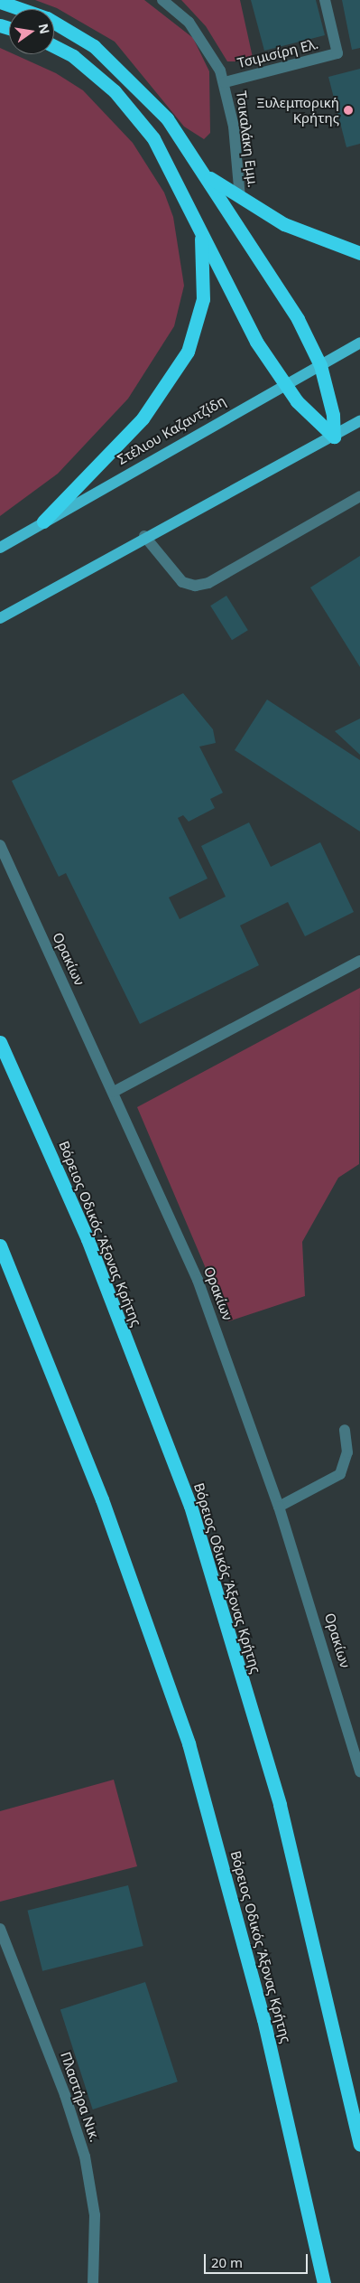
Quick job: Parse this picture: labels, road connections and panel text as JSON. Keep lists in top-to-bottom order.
{
  "streets": {
    "highway": ["Βόρειος Οδικός Άξονας Κρήτης"],
    "main road": ["Στέλιου Καζαντζίδη"],
    "street": [
      "Τσιμισίρη Ελ.",
      "Τσικαλάκη Εμμ.",
      "Ορακίων",
      "Πλαστήρα Νικ."
    ]
  },
  "crossings": [
    ["Τσιμισίρη Ελ.", "Τσικαλάκη Εμμ."]
  ],
  "places": ["Ξυλεμπορική Κρήτης"],
  "scale_bar": "20 m",
  "north": "right"
}
